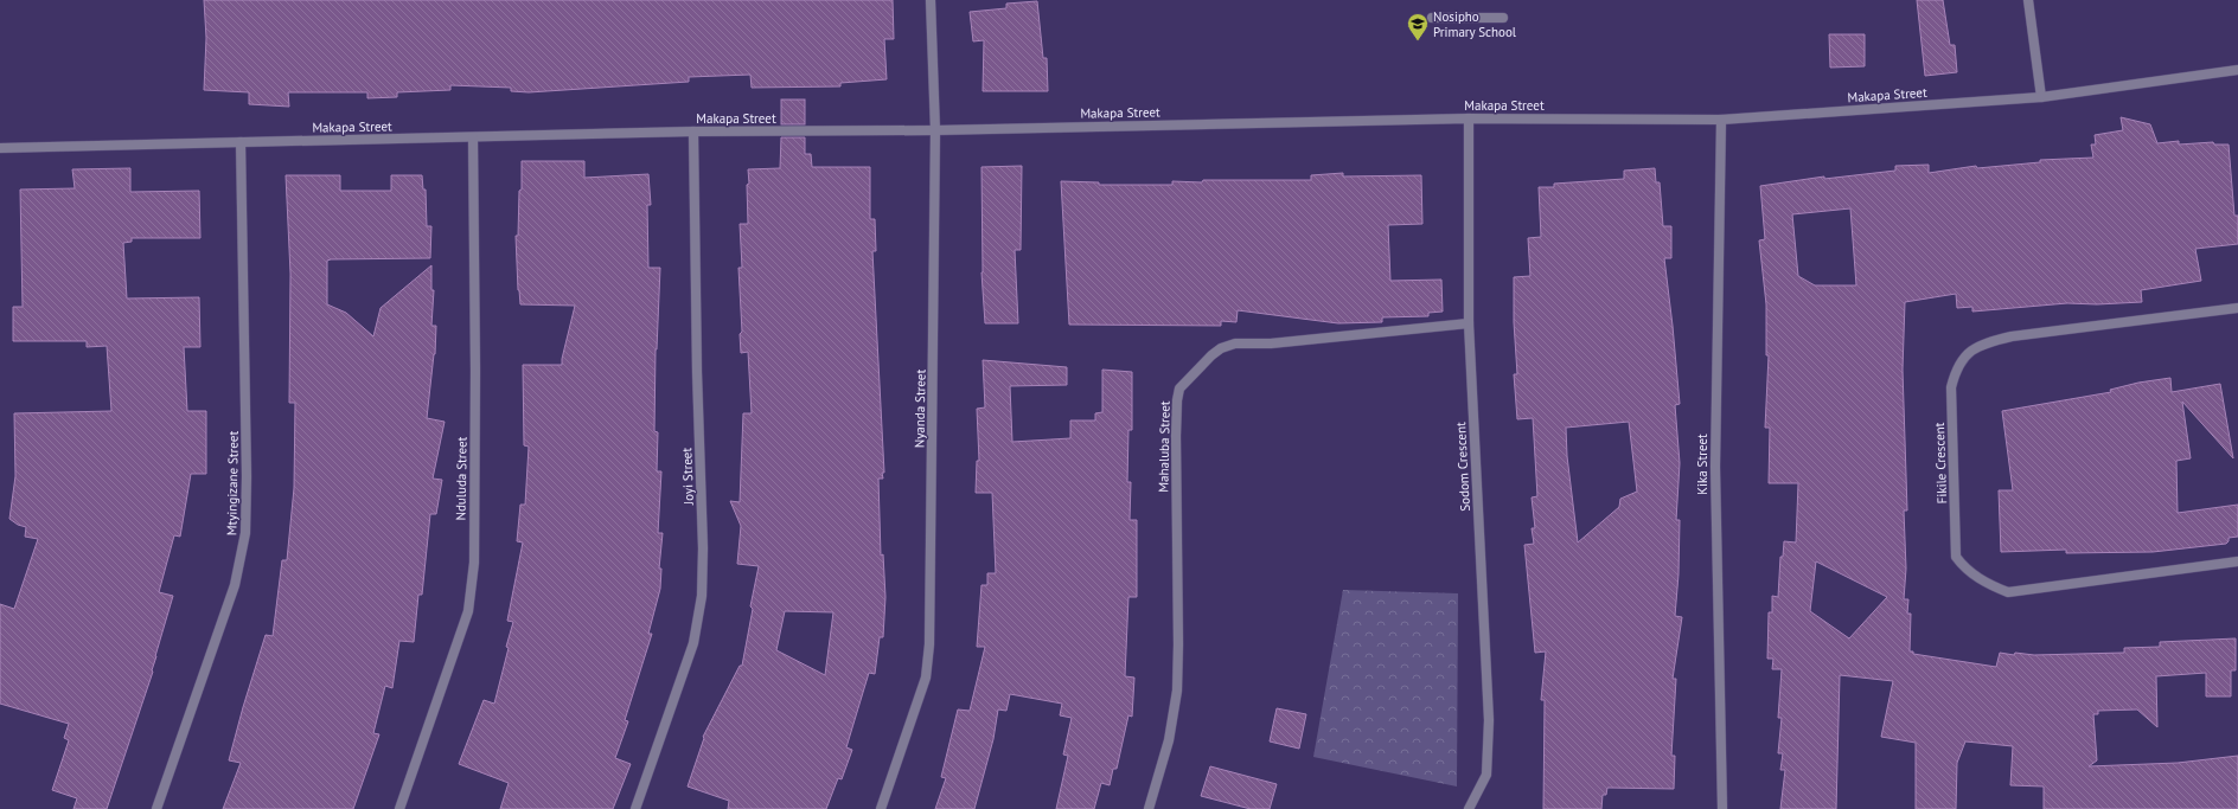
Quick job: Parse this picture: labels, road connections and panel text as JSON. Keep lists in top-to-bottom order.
{
  "streets": {
    "street": [
      "Makapa Street",
      "Nyanda Street",
      "Mahaluba Street",
      "Fikile Crescent",
      "Kika Street",
      "Sodom Crescent",
      "Joyi Street",
      "Nduluda Street",
      "Mtyingizane Street"
    ]
  },
  "crossings": [
    ["Makapa Street", "Nyanda Street"],
    ["Makapa Street", "Kika Street"],
    ["Makapa Street", "Sodom Crescent"],
    ["Makapa Street", "Joyi Street"],
    ["Makapa Street", "Nduluda Street"],
    ["Makapa Street", "Mtyingizane Street"],
    ["Mahaluba Street", "Sodom Crescent"]
  ],
  "places": {
    "school or university": ["Nosipho Primary School"]
  }
}
